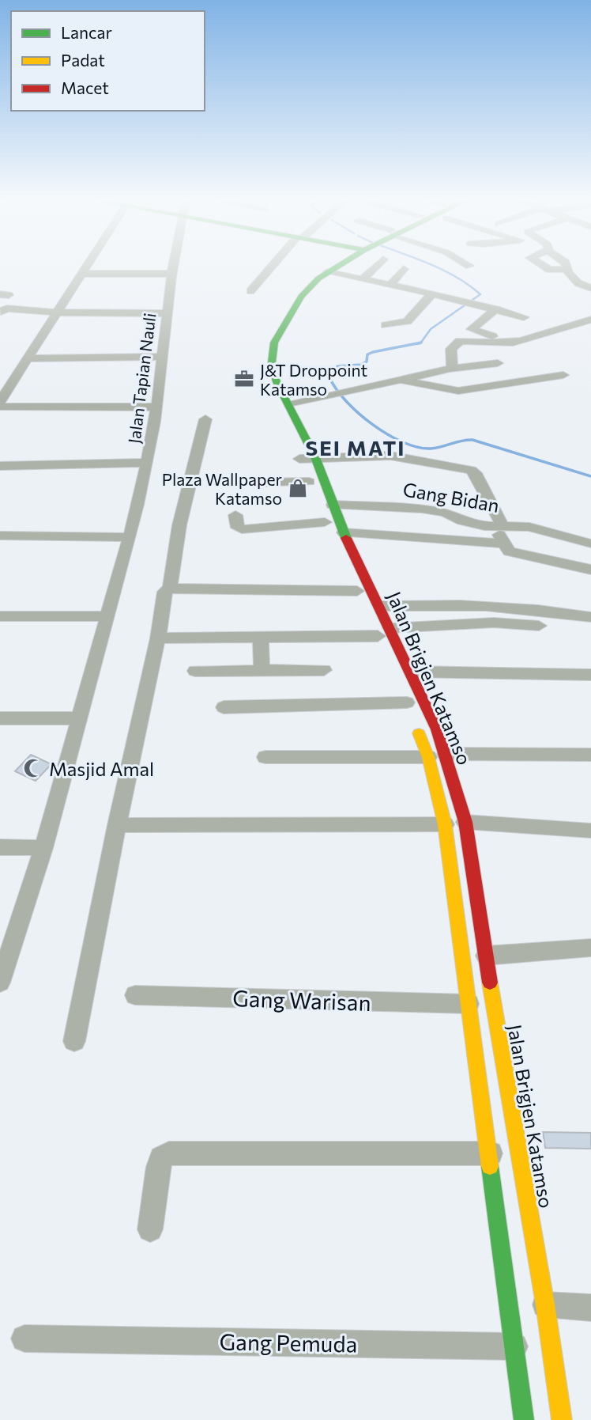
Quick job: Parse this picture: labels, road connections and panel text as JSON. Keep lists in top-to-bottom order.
{
  "streets": {
    "main road": ["Jalan Brigjen Katamso"],
    "street": [
      "Jalan Tapian Nauli",
      "Gang Bidan",
      "Gang Warisan",
      "Gang Pemuda"
    ]
  },
  "crossings": [
    ["Gang Bidan", "Jalan Brigjen Katamso"],
    ["Jalan Brigjen Katamso", "Gang Warisan"],
    ["Jalan Brigjen Katamso", "Gang Pemuda"]
  ],
  "districts": ["SEI MATI"],
  "places": {
    "office": ["J&T Droppoint Katamso"],
    "shop": ["Plaza Wallpaper Katamso"],
    "mosque": ["Masjid Amal"]
  },
  "legend": ["Lancar", "Padat", "Macet"]
}
